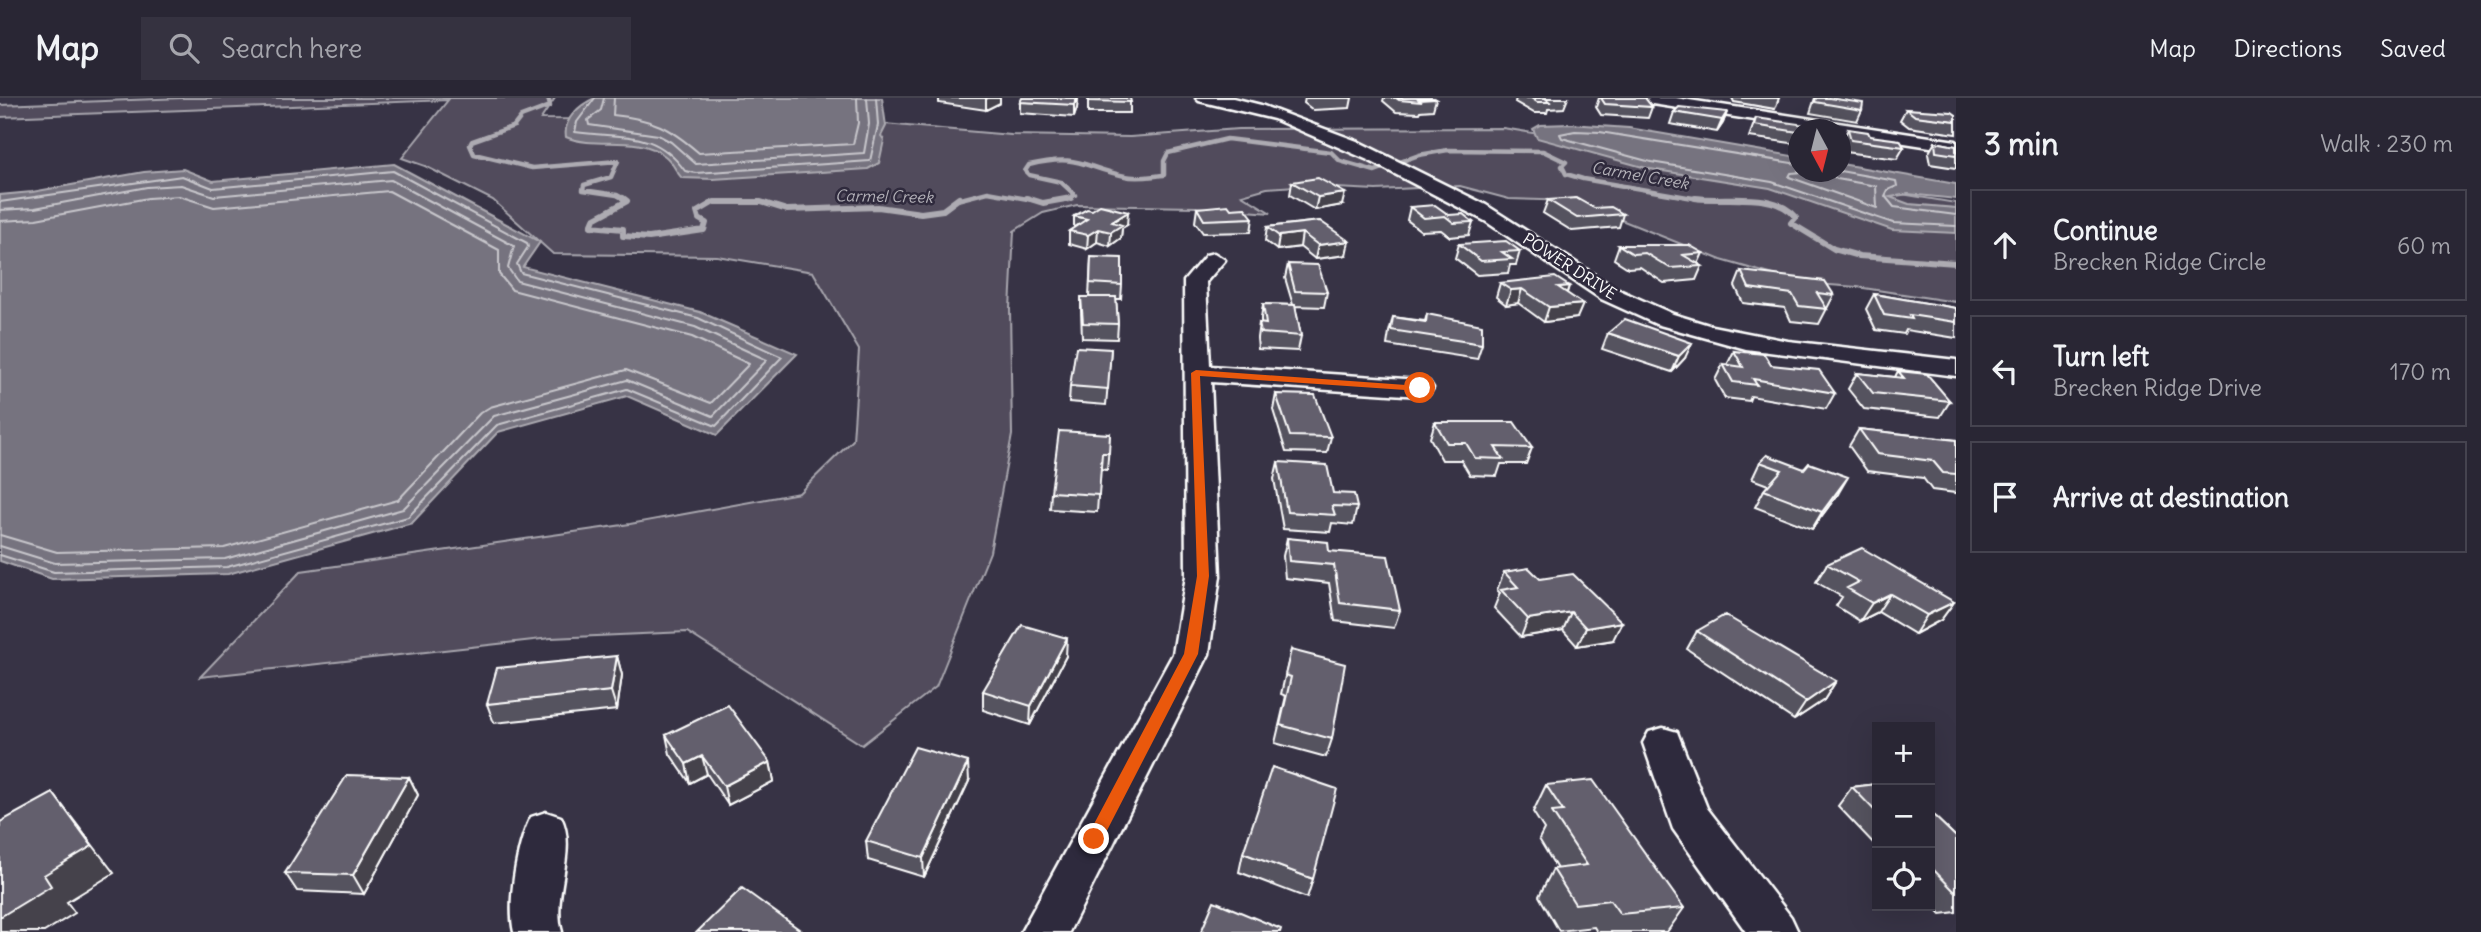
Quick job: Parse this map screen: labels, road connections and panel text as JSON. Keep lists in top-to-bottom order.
{
  "streets": {
    "street": ["POWER DRIVE"]
  },
  "water": ["Carmel Creek"],
  "north": "bottom",
  "page": {
    "header": "Map",
    "search": "Search here",
    "nav": ["Map", "Directions", "Saved"],
    "heading": ["3 min", "Walk · 230 m"],
    "list": [
      ["Continue", "Brecken Ridge Circle", "60 m"],
      ["Turn left", "Brecken Ridge Drive", "170 m"],
      "Arrive at destination"
    ],
    "map_buttons": ["+", "−"]
  }
}
